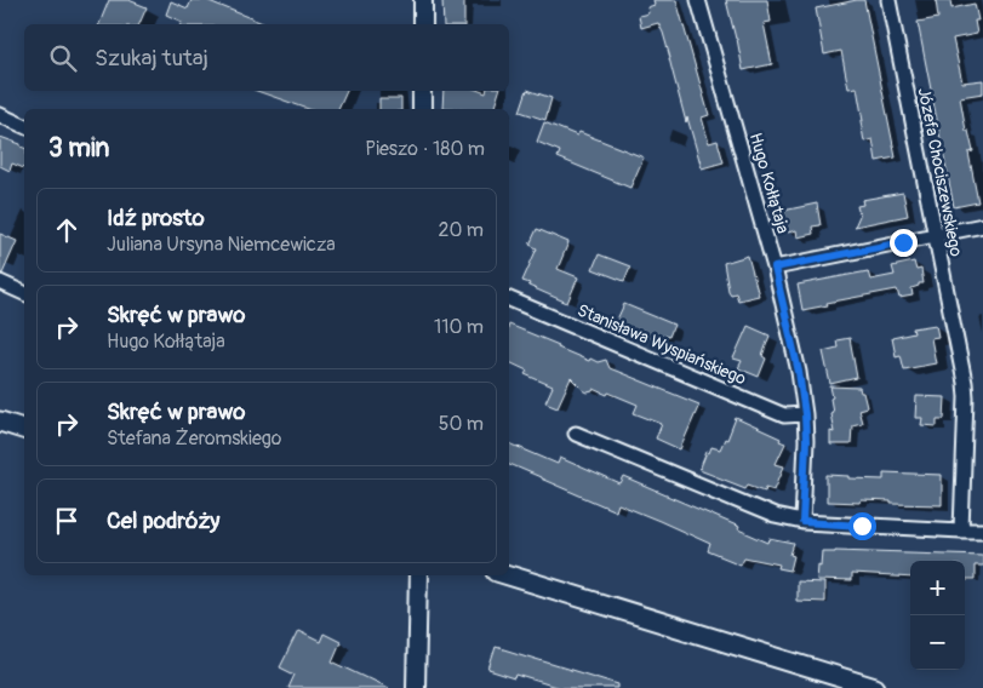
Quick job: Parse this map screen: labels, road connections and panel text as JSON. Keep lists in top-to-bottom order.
{
  "streets": {
    "street": ["Józefa Chociszewskiego", "Hugo Kołłątaja", "Stanisława Wyspiańskiego"]
  },
  "crossings": [
    ["Hugo Kołłątaja", "Stanisława Wyspiańskiego"]
  ],
  "page": {
    "search": "Szukaj tutaj",
    "heading": ["3 min", "Pieszo · 180 m"],
    "list": [
      ["Idź prosto", "Juliana Ursyna Niemcewicza", "20 m"],
      ["Skręć w prawo", "Hugo Kołłątaja", "110 m"],
      ["Skręć w prawo", "Stefana Żeromskiego", "50 m"],
      "Cel podróży"
    ],
    "map_buttons": ["+", "−"]
  }
}
